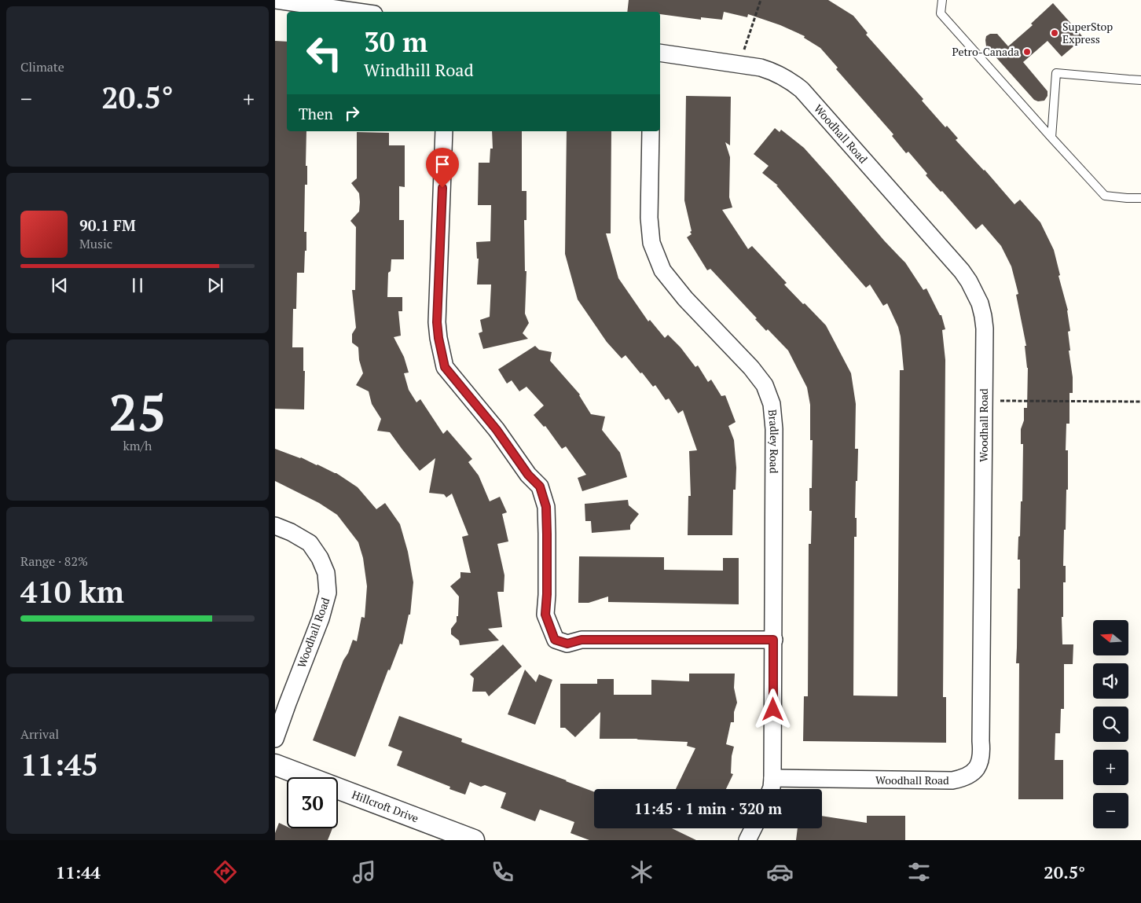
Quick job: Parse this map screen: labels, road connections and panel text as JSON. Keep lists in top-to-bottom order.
{
  "streets": {
    "street": ["Woodhall Road", "Bradley Road", "Hillcroft Drive"]
  },
  "crossings": [
    ["Woodhall Road", "Bradley Road"]
  ],
  "places": ["SuperStop Express", "Petro-Canada"],
  "north": "left",
  "page": {
    "tile": [
      "Climate",
      ["25", "km/h"],
      ["Range · 82%", "410 km"],
      ["Arrival", "11:45"]
    ],
    "turn": ["30 m", "Windhill Road"],
    "heat": ["−", "20.5°", "+"],
    "then": "Then",
    "song": ["90.1 FM", "Music"],
    "map_buttons": ["+", "−"],
    "limit": "30",
    "trip": "11:45 · 1 min · 320 m",
    "tabs": ["11:44", "20.5°"]
  }
}
